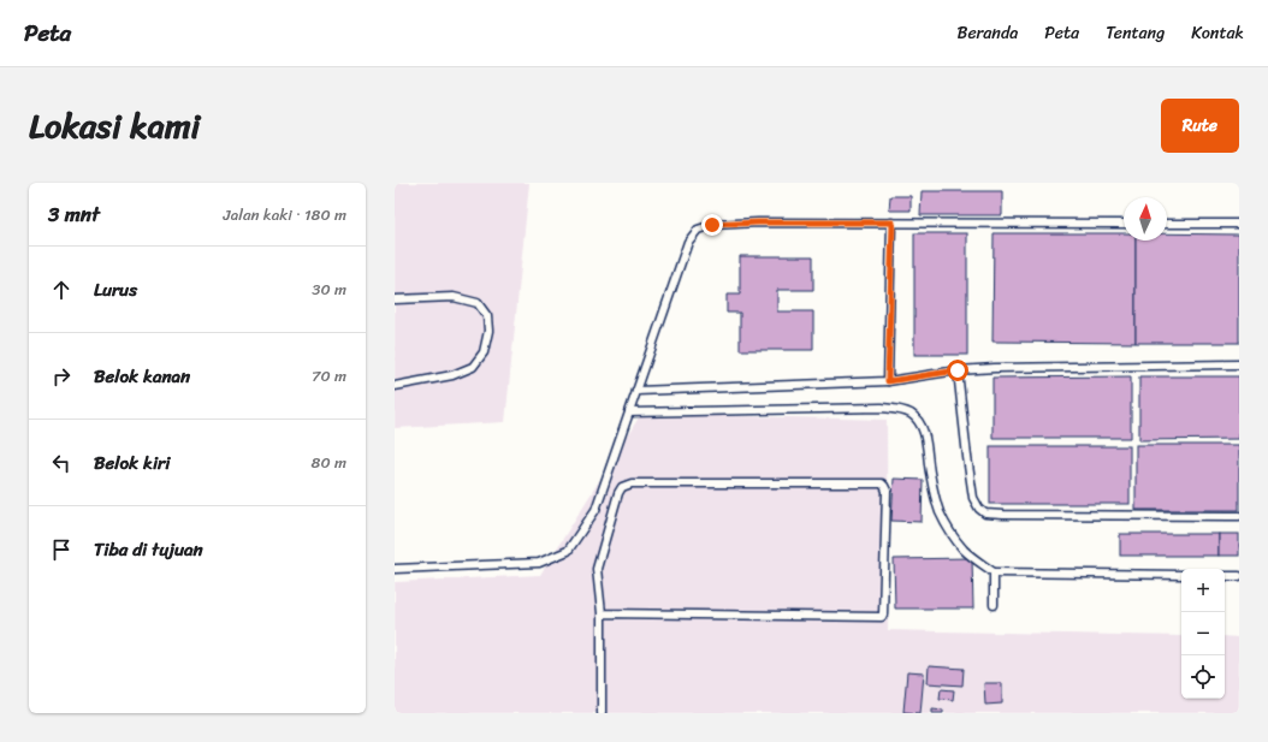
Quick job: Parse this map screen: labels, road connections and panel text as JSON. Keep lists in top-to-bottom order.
{
  "north": "top",
  "page": {
    "header": "Peta",
    "nav": [
      "Beranda",
      "Peta",
      "Tentang",
      "Kontak"
    ],
    "title": "Lokasi kami",
    "buttons": "Rute",
    "heading": ["3 mnt", "Jalan kaki · 180 m"],
    "list": [
      ["Lurus", "30 m"],
      ["Belok kanan", "70 m"],
      ["Belok kiri", "80 m"],
      "Tiba di tujuan"
    ],
    "map_buttons": ["+", "−"]
  }
}
